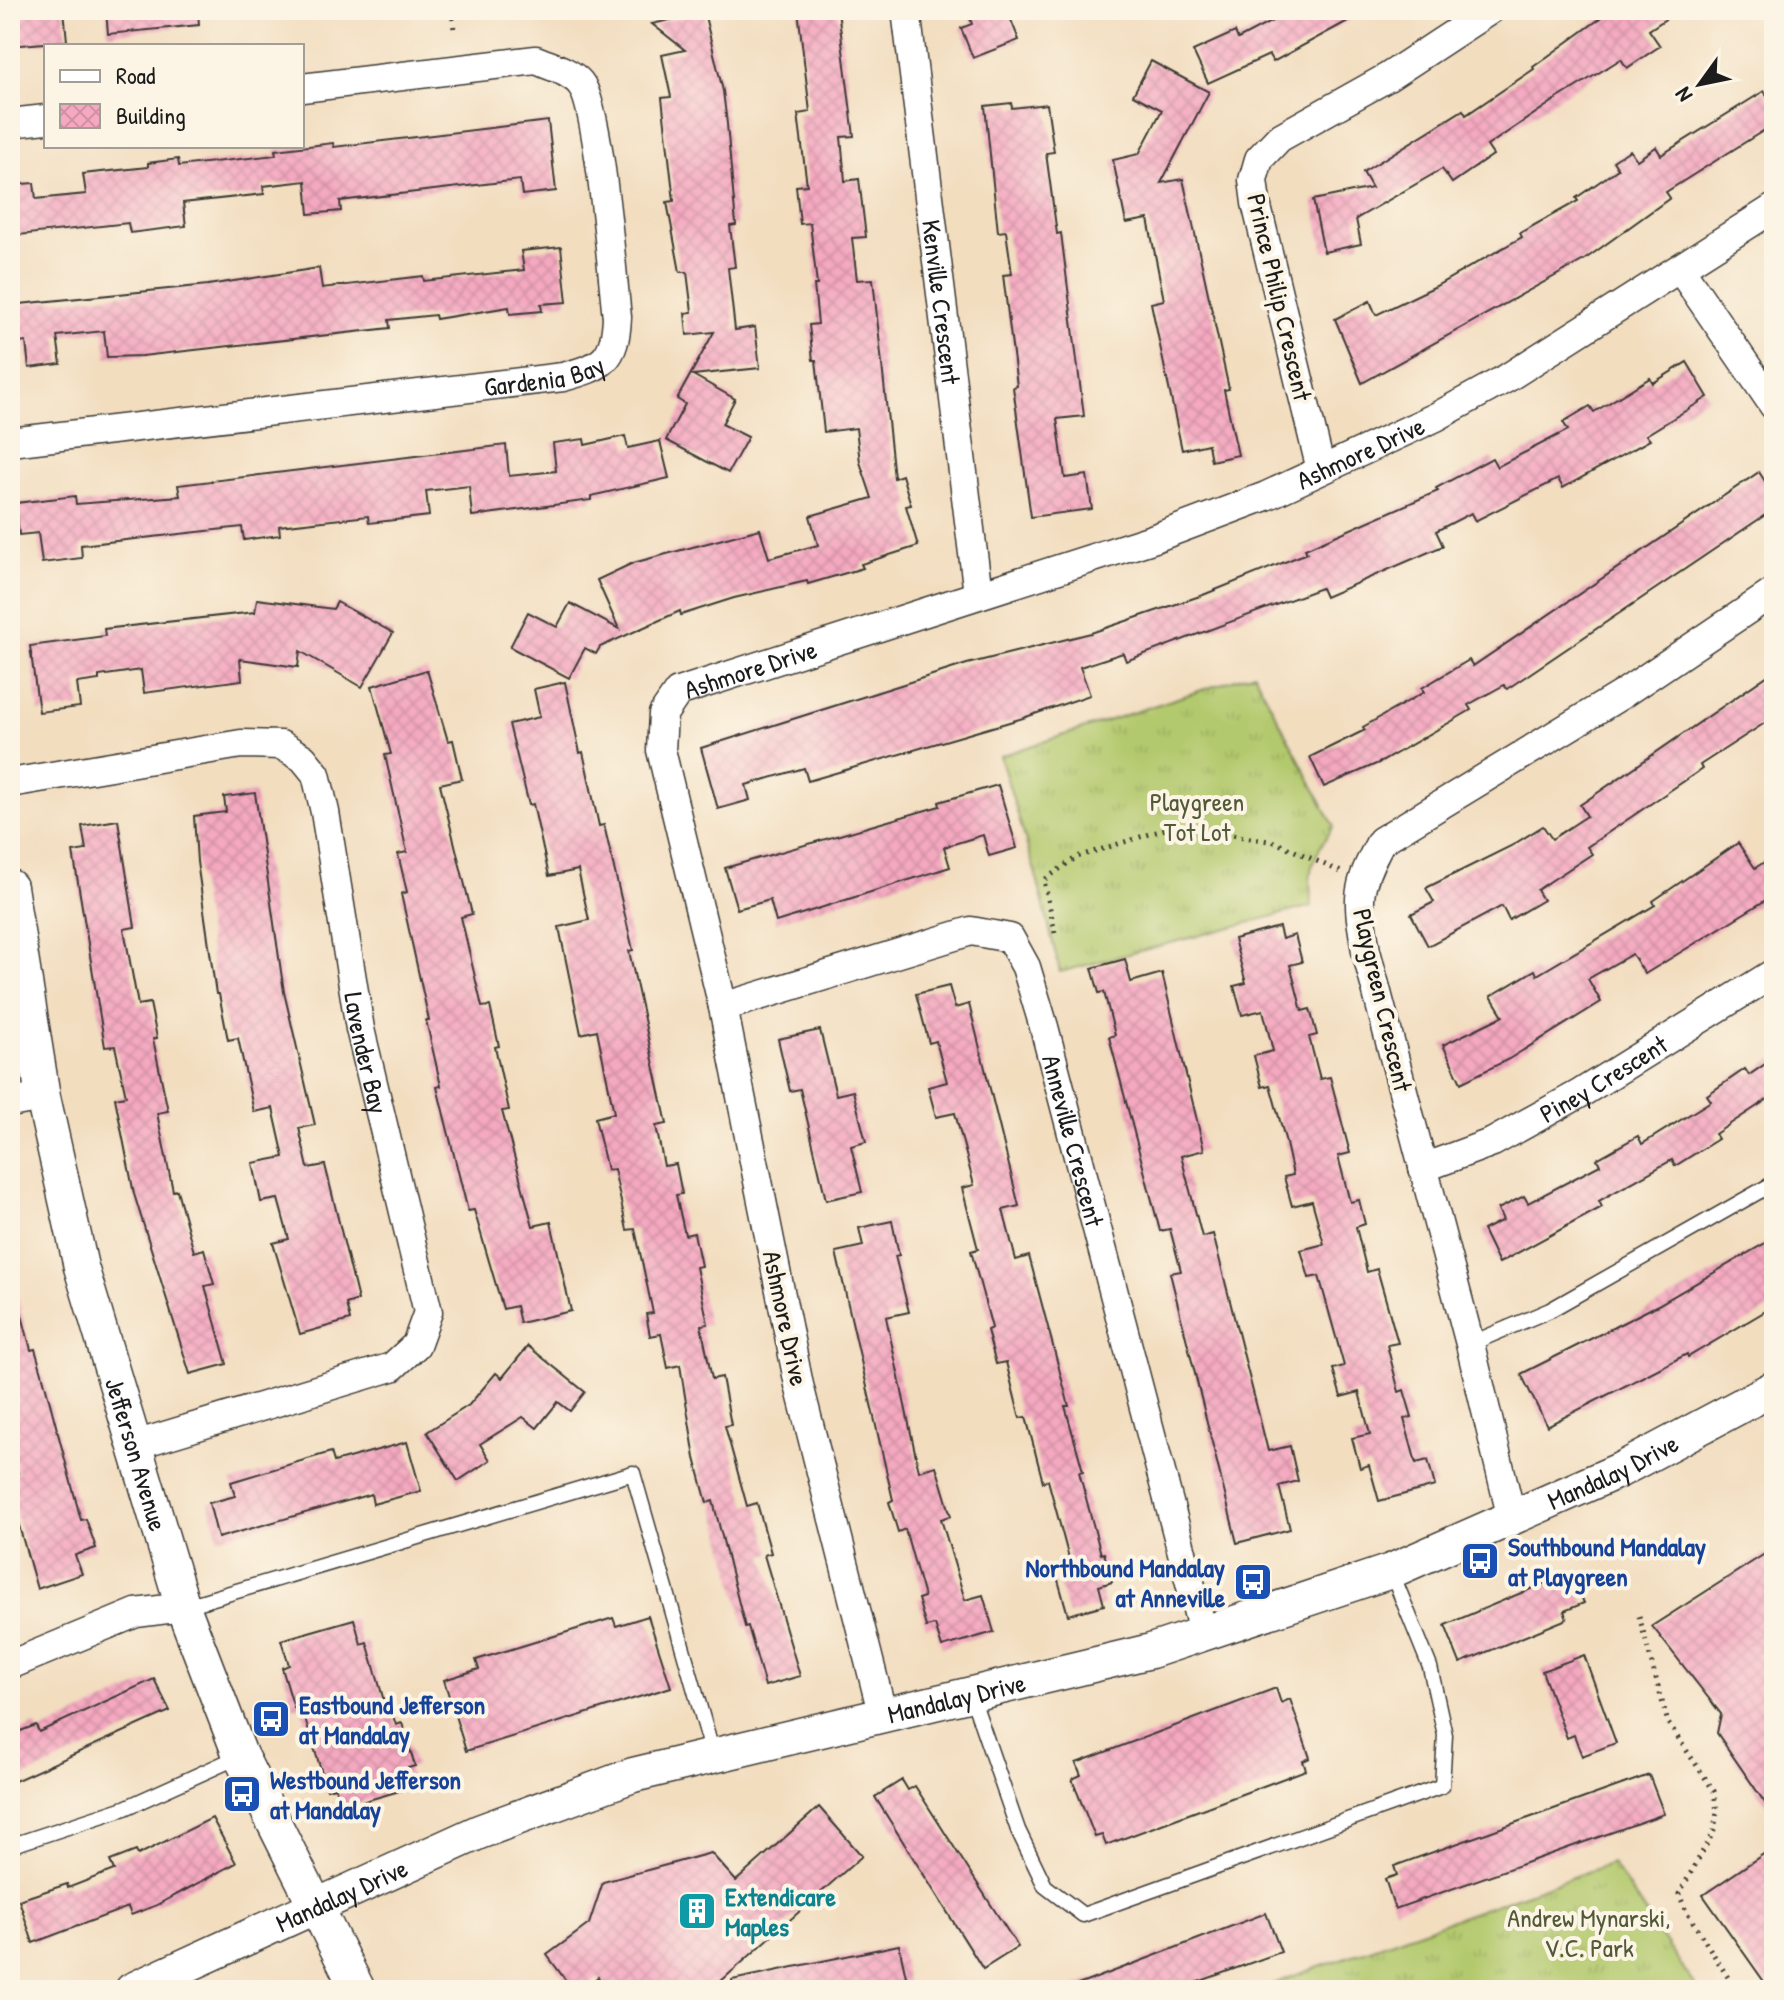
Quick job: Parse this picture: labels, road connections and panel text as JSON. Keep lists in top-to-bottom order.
{
  "streets": {
    "street": [
      "Prince Philip Crescent",
      "Kenville Crescent",
      "Gardenia Bay",
      "Ashmore Drive",
      "Playgreen Crescent",
      "Lavender Bay",
      "Piney Crescent",
      "Anneville Crescent",
      "Jefferson Avenue",
      "Mandalay Drive"
    ]
  },
  "crossings": [
    ["Prince Philip Crescent", "Ashmore Drive"],
    ["Kenville Crescent", "Ashmore Drive"],
    ["Ashmore Drive", "Anneville Crescent"],
    ["Ashmore Drive", "Mandalay Drive"],
    ["Playgreen Crescent", "Piney Crescent"],
    ["Playgreen Crescent", "Mandalay Drive"],
    ["Lavender Bay", "Jefferson Avenue"],
    ["Anneville Crescent", "Mandalay Drive"],
    ["Jefferson Avenue", "Mandalay Drive"]
  ],
  "parks": ["Playgreen Tot Lot", "Andrew Mynarski, V.C. Park"],
  "places": {
    "bus stop": [
      "Southbound Mandalay at Playgreen",
      "Northbound Mandalay at Anneville",
      "Eastbound Jefferson at Mandalay",
      "Westbound Jefferson at Mandalay"
    ],
    "building": ["Extendicare Maples"]
  },
  "legend": ["Road", "Building"],
  "north": "bottom left"
}
